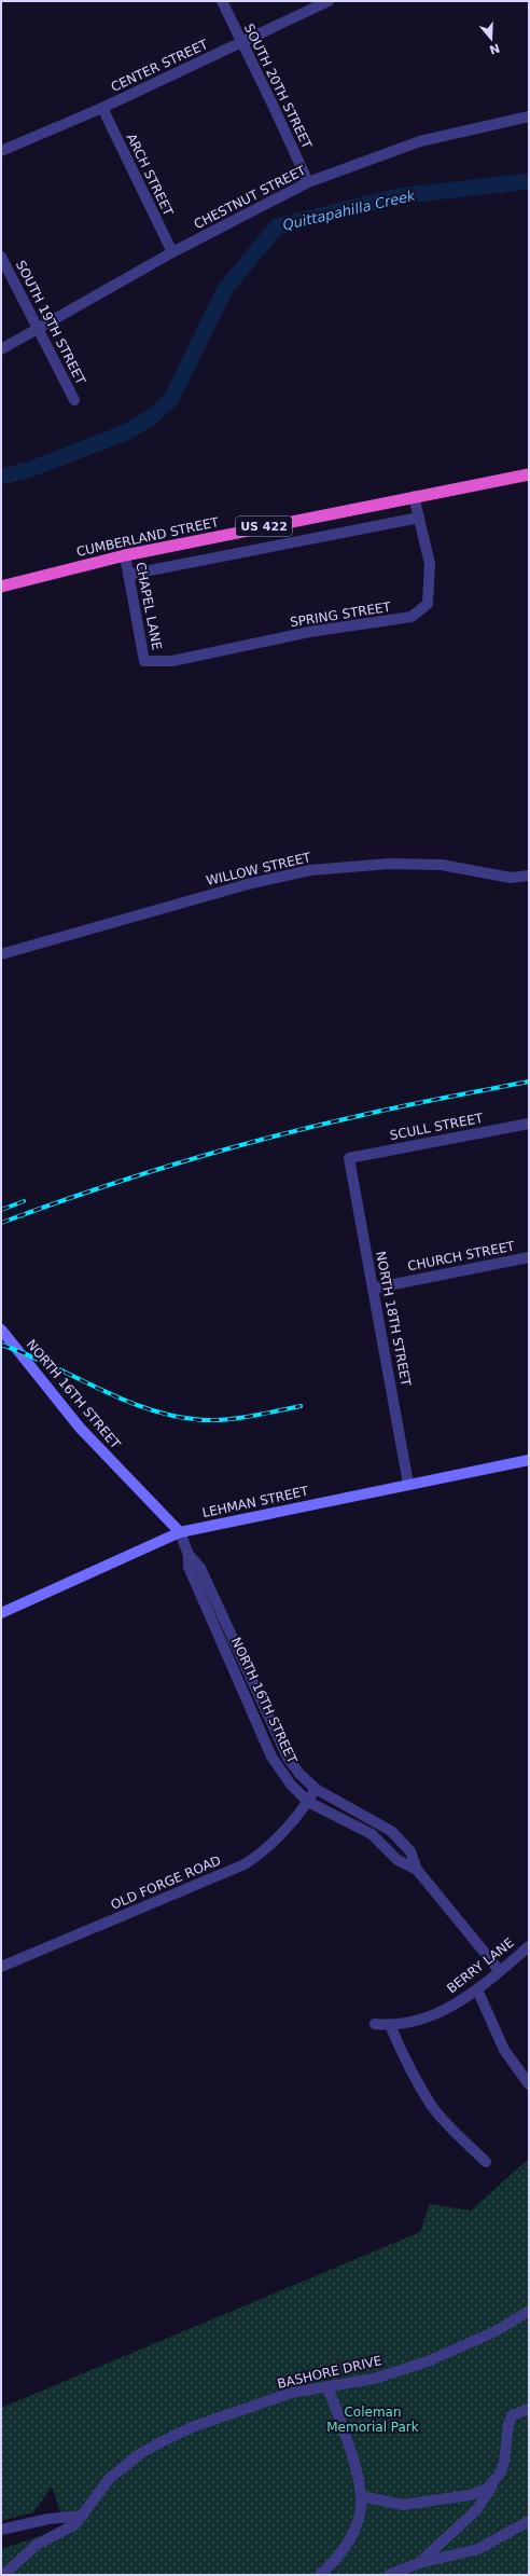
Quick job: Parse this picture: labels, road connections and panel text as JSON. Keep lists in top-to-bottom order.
{
  "streets": {
    "highway": ["US 422", "CUMBERLAND STREET"],
    "main road": ["NORTH 16TH STREET", "LEHMAN STREET"],
    "street": [
      "CENTER STREET",
      "SOUTH 20TH STREET",
      "ARCH STREET",
      "CHESTNUT STREET",
      "SOUTH 19TH STREET",
      "CHAPEL LANE",
      "SPRING STREET",
      "WILLOW STREET",
      "SCULL STREET",
      "CHURCH STREET",
      "NORTH 18TH STREET",
      "OLD FORGE ROAD",
      "BERRY LANE",
      "BASHORE DRIVE"
    ]
  },
  "crossings": [
    ["CENTER STREET", "SOUTH 20TH STREET"],
    ["CENTER STREET", "ARCH STREET"],
    ["SOUTH 20TH STREET", "CHESTNUT STREET"],
    ["ARCH STREET", "CHESTNUT STREET"],
    ["CHESTNUT STREET", "SOUTH 19TH STREET"],
    ["CUMBERLAND STREET", "CHAPEL LANE"],
    ["CUMBERLAND STREET", "SPRING STREET"],
    ["CHAPEL LANE", "SPRING STREET"],
    ["SCULL STREET", "NORTH 18TH STREET"],
    ["CHURCH STREET", "NORTH 18TH STREET"],
    ["NORTH 18TH STREET", "LEHMAN STREET"],
    ["NORTH 16TH STREET", "LEHMAN STREET"],
    ["NORTH 16TH STREET", "OLD FORGE ROAD"],
    ["NORTH 16TH STREET", "BERRY LANE"]
  ],
  "water": ["Quittapahilla Creek"],
  "parks": ["Coleman Memorial Park"],
  "north": "bottom"
}
